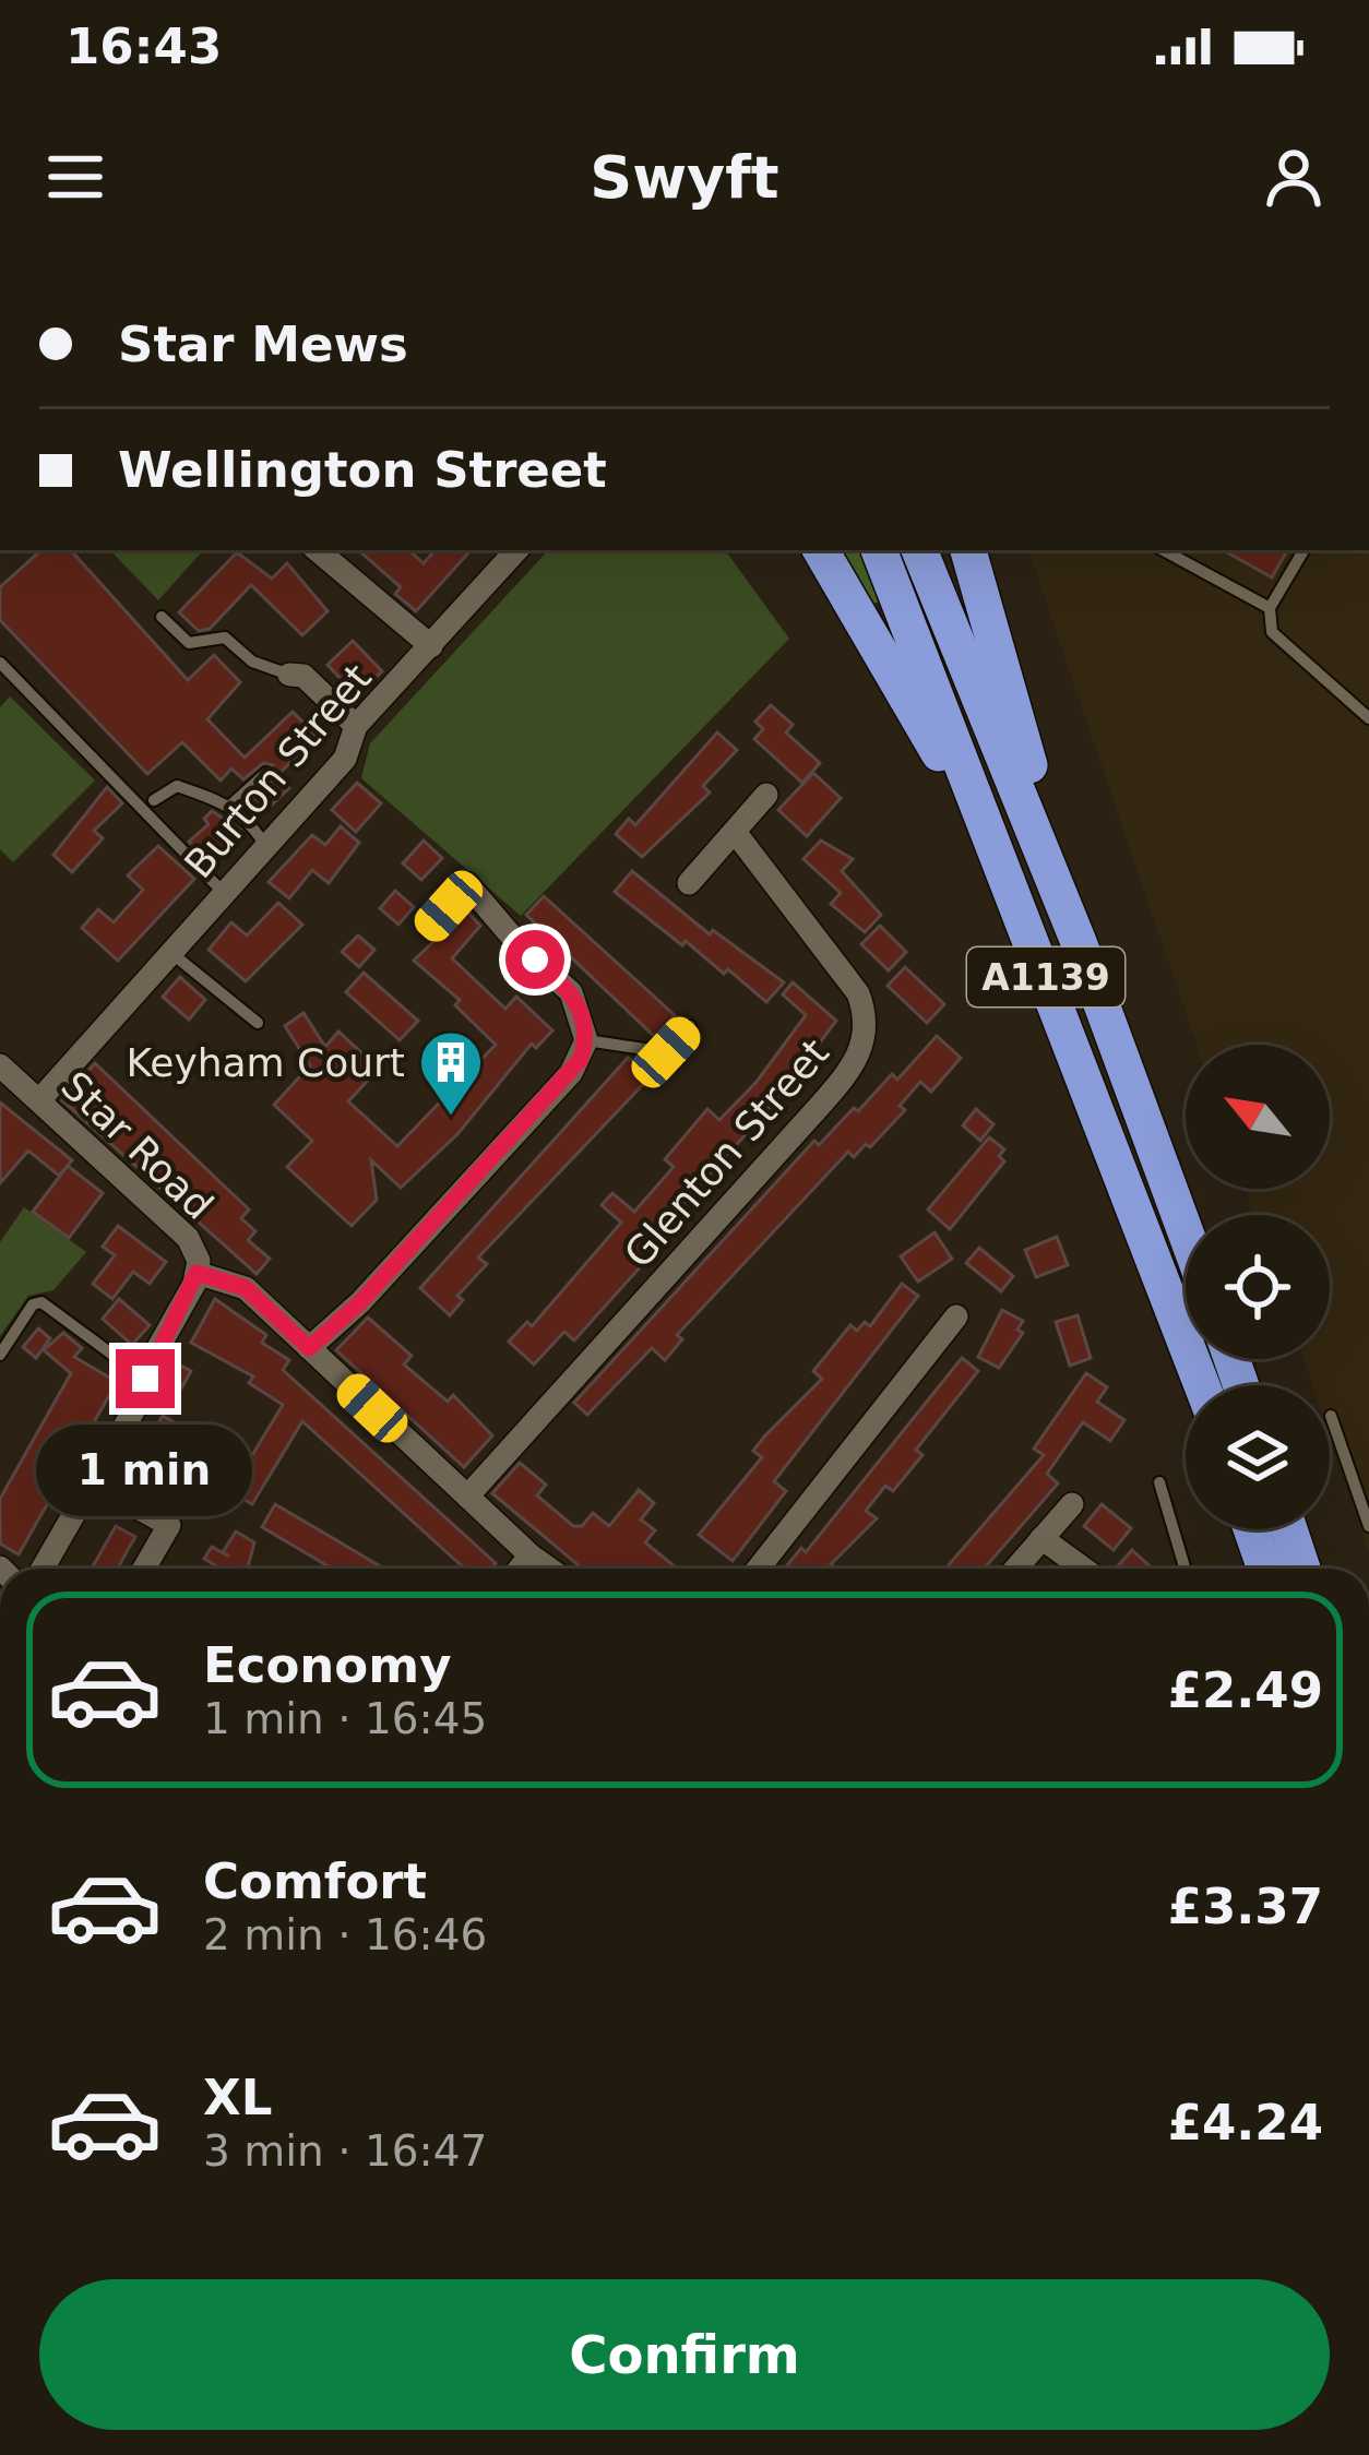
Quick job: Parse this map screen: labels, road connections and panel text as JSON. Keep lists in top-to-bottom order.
{
  "streets": {
    "highway": ["A1139"],
    "street": ["Burton Street", "Star Road", "Glenton Street"]
  },
  "crossings": [
    ["Burton Street", "Star Road"],
    ["Star Road", "Glenton Street"]
  ],
  "places": {
    "building": ["Keyham Court"]
  },
  "north": "top left",
  "page": {
    "status": "16:43",
    "header": "Swyft",
    "banner": ["Star Mews", "Wellington Street"],
    "bubble": "1 min",
    "list": [
      {
        "name": "Economy",
        "note": "1 min · 16:45",
        "value": "£2.49"
      },
      {
        "name": "Comfort",
        "note": "2 min · 16:46",
        "value": "£3.37"
      },
      {
        "name": "XL",
        "note": "3 min · 16:47",
        "value": "£4.24"
      }
    ],
    "buttons": "Confirm"
  }
}
